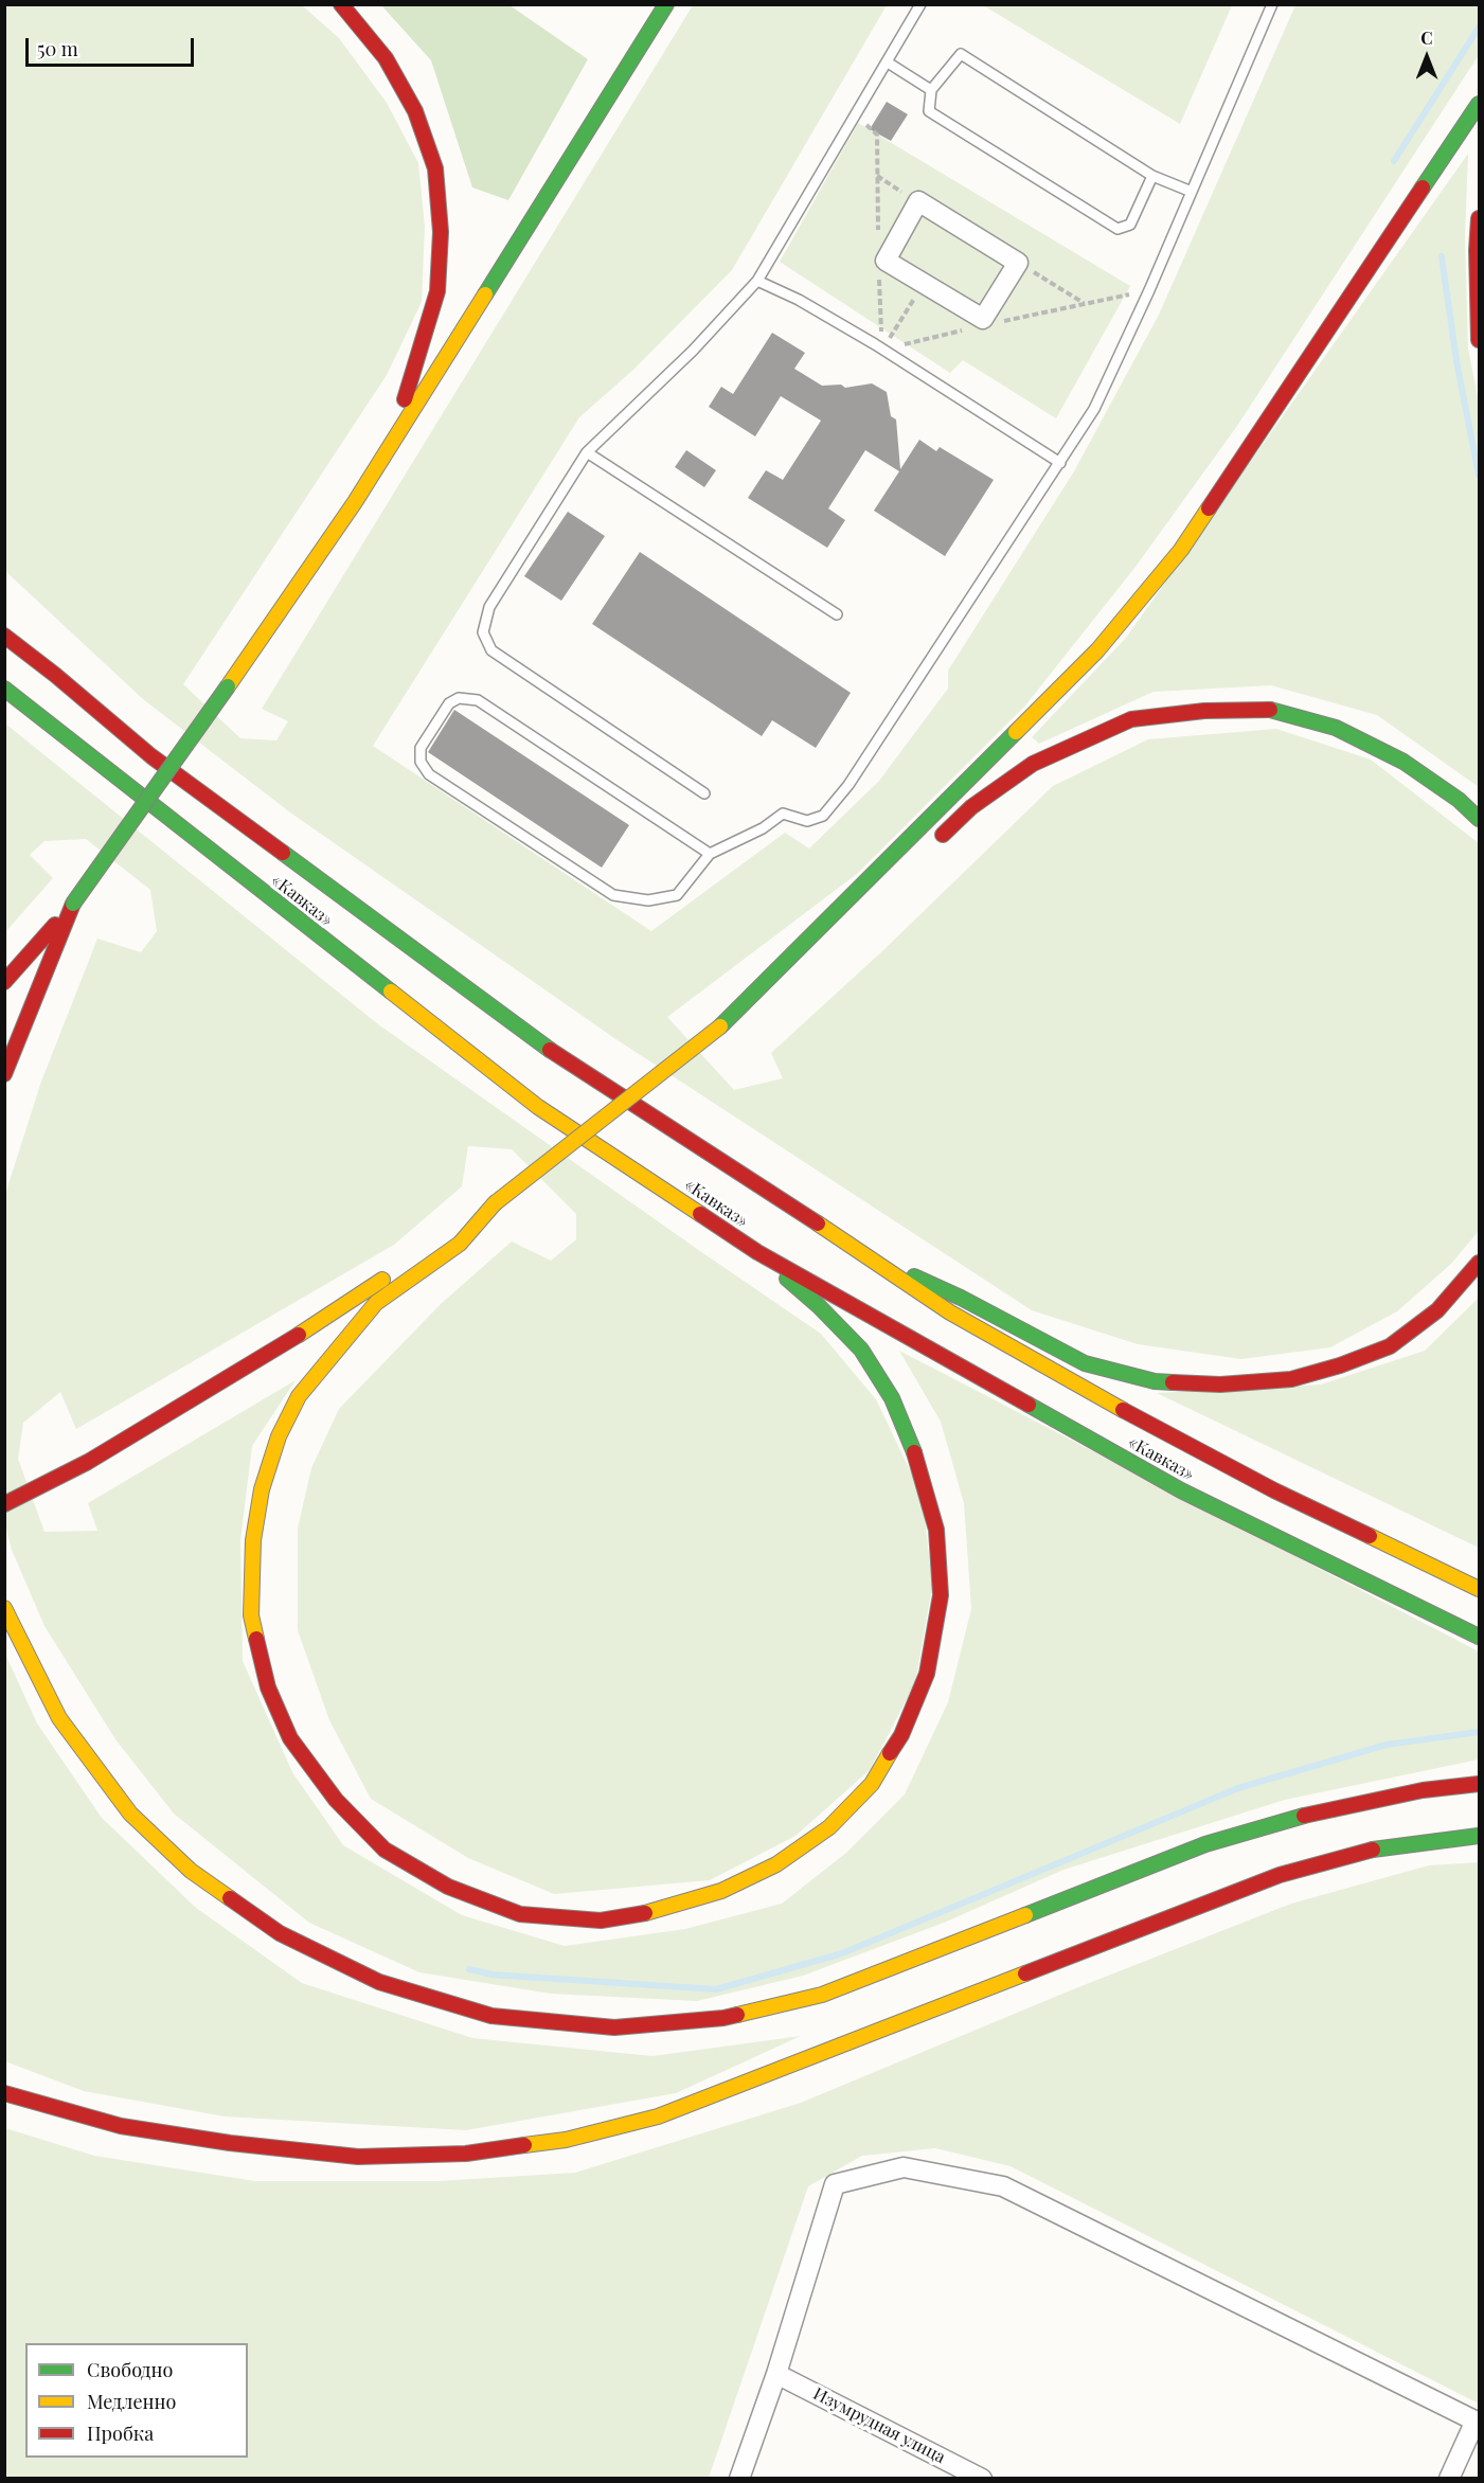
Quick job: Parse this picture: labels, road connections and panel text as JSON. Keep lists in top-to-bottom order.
{
  "streets": {
    "main road": ["«Кавказ»"],
    "street": ["Изумрудная улица"]
  },
  "legend": ["Свободно", "Медленно", "Пробка"],
  "scale_bar": "50 m",
  "north": "top"
}
